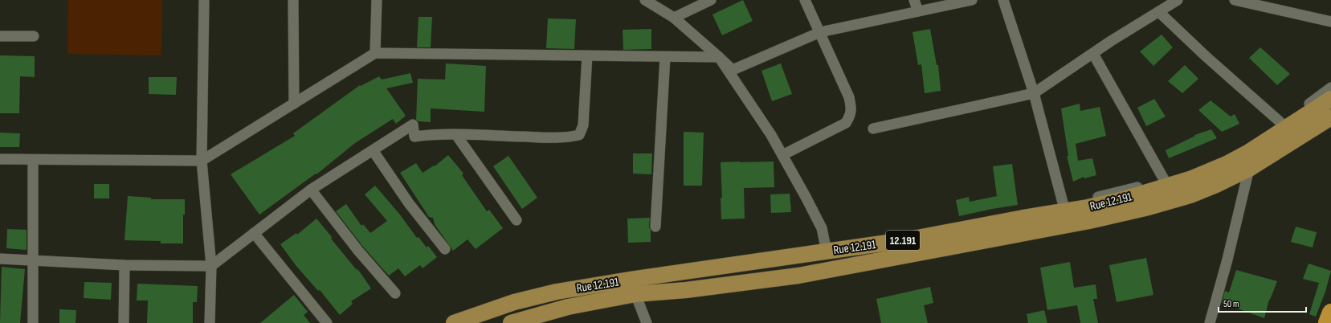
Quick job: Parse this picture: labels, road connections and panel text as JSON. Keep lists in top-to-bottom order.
{
  "streets": {
    "main road": ["Rue 12.191", "12.191"]
  },
  "scale_bar": "50 m"
}
